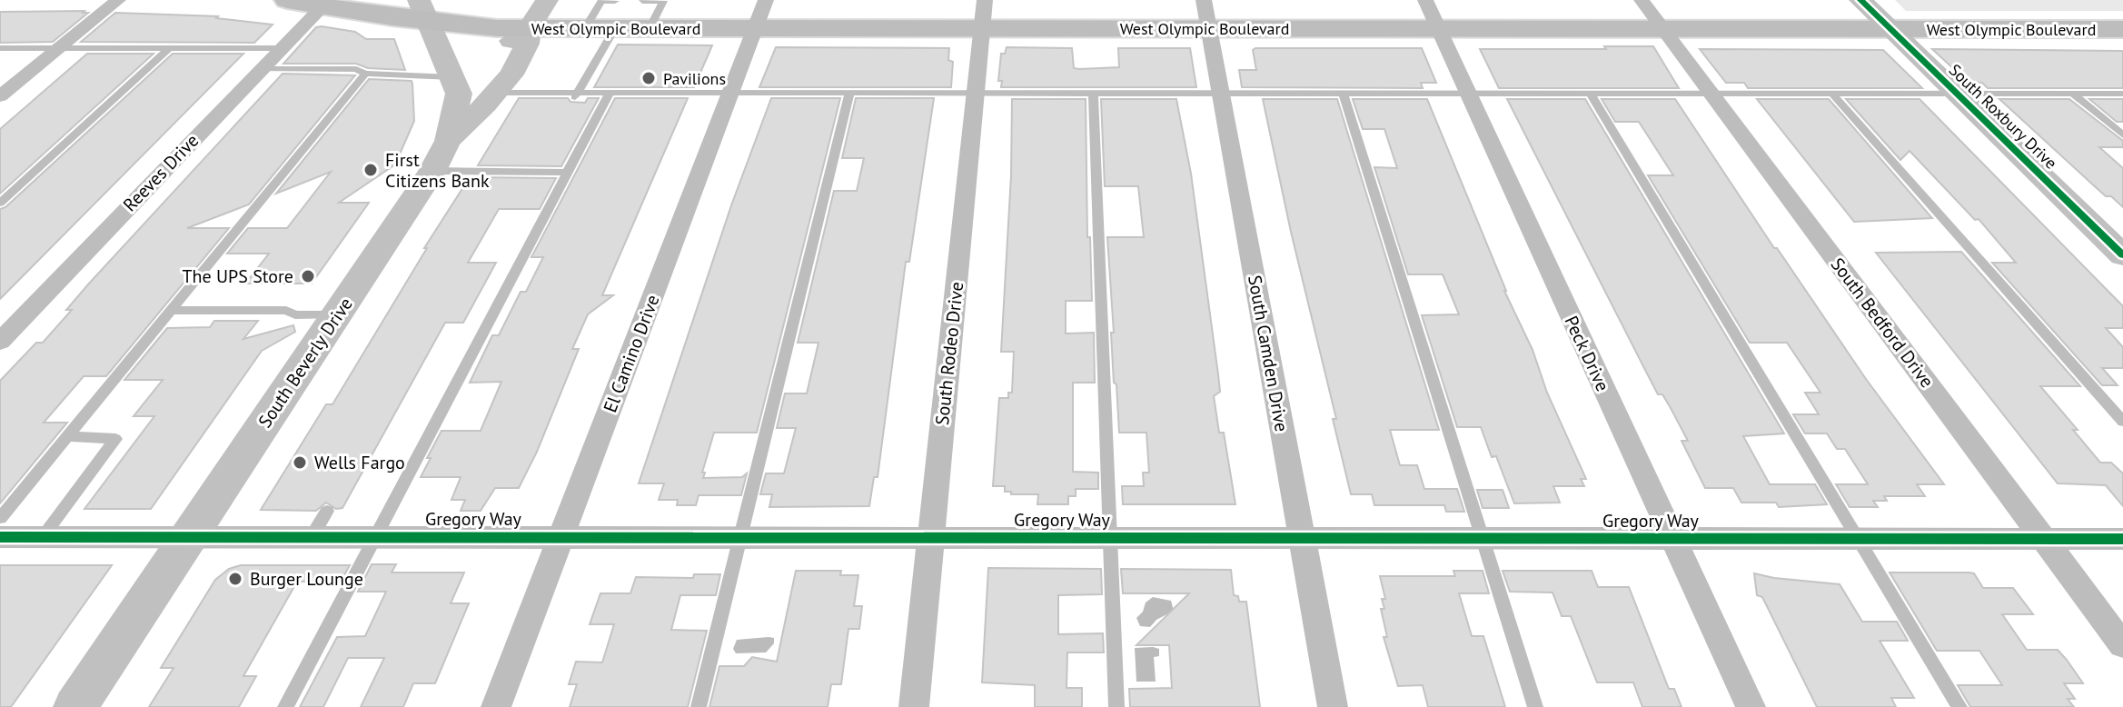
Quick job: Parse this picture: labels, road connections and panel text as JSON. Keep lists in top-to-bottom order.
{
  "streets": {
    "main road": ["West Olympic Boulevard"],
    "street": [
      "South Roxbury Drive",
      "Reeves Drive",
      "South Bedford Drive",
      "El Camino Drive",
      "South Rodeo Drive",
      "South Camden Drive",
      "Peck Drive",
      "South Beverly Drive",
      "Gregory Way"
    ]
  },
  "crossings": [
    ["West Olympic Boulevard", "South Roxbury Drive"],
    ["West Olympic Boulevard", "Reeves Drive"],
    ["West Olympic Boulevard", "South Bedford Drive"],
    ["West Olympic Boulevard", "El Camino Drive"],
    ["West Olympic Boulevard", "South Rodeo Drive"],
    ["West Olympic Boulevard", "South Camden Drive"],
    ["West Olympic Boulevard", "Peck Drive"],
    ["South Bedford Drive", "Gregory Way"],
    ["El Camino Drive", "Gregory Way"],
    ["South Rodeo Drive", "Gregory Way"],
    ["South Camden Drive", "Gregory Way"],
    ["Peck Drive", "Gregory Way"],
    ["South Beverly Drive", "Gregory Way"]
  ],
  "places": [
    "Pavilions",
    "First Citizens Bank",
    "The UPS Store",
    "Wells Fargo",
    "Burger Lounge"
  ]
}
